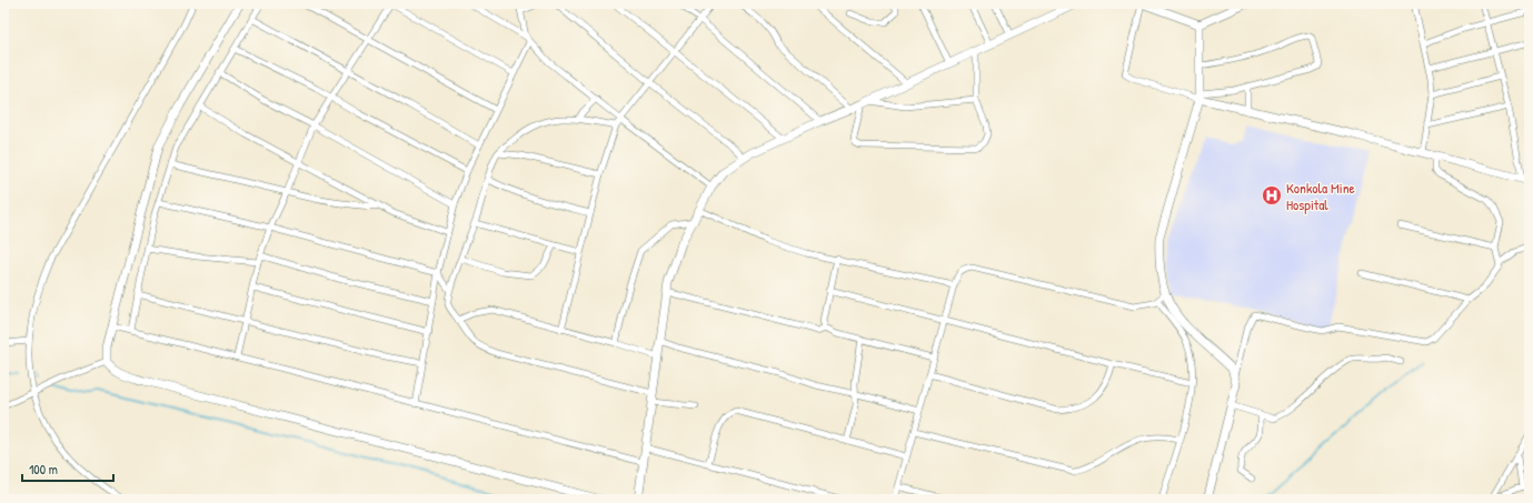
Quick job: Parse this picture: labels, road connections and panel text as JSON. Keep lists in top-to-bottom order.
{
  "places": {
    "hospital": ["Konkola Mine Hospital"]
  },
  "scale_bar": "100 m"
}
